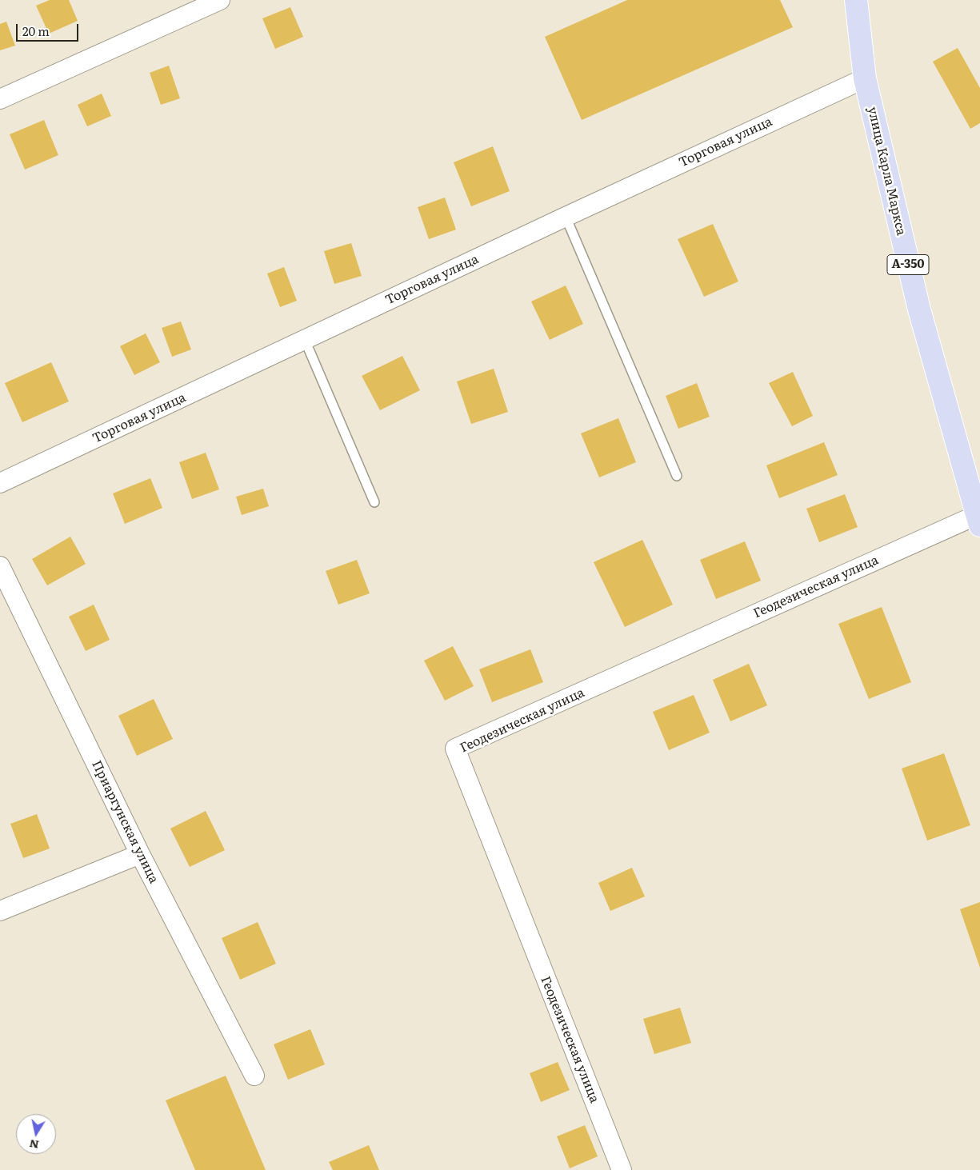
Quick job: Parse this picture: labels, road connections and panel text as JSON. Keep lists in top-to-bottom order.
{
  "streets": {
    "highway": ["улица Карла Маркса", "А-350"],
    "street": ["Торговая улица", "Геодезическая улица", "Приаргунская улица"]
  },
  "crossings": [
    ["Торговая улица", "улица Карла Маркса"],
    ["улица Карла Маркса", "Геодезическая улица"]
  ],
  "scale_bar": "20 m",
  "north": "bottom"
}
